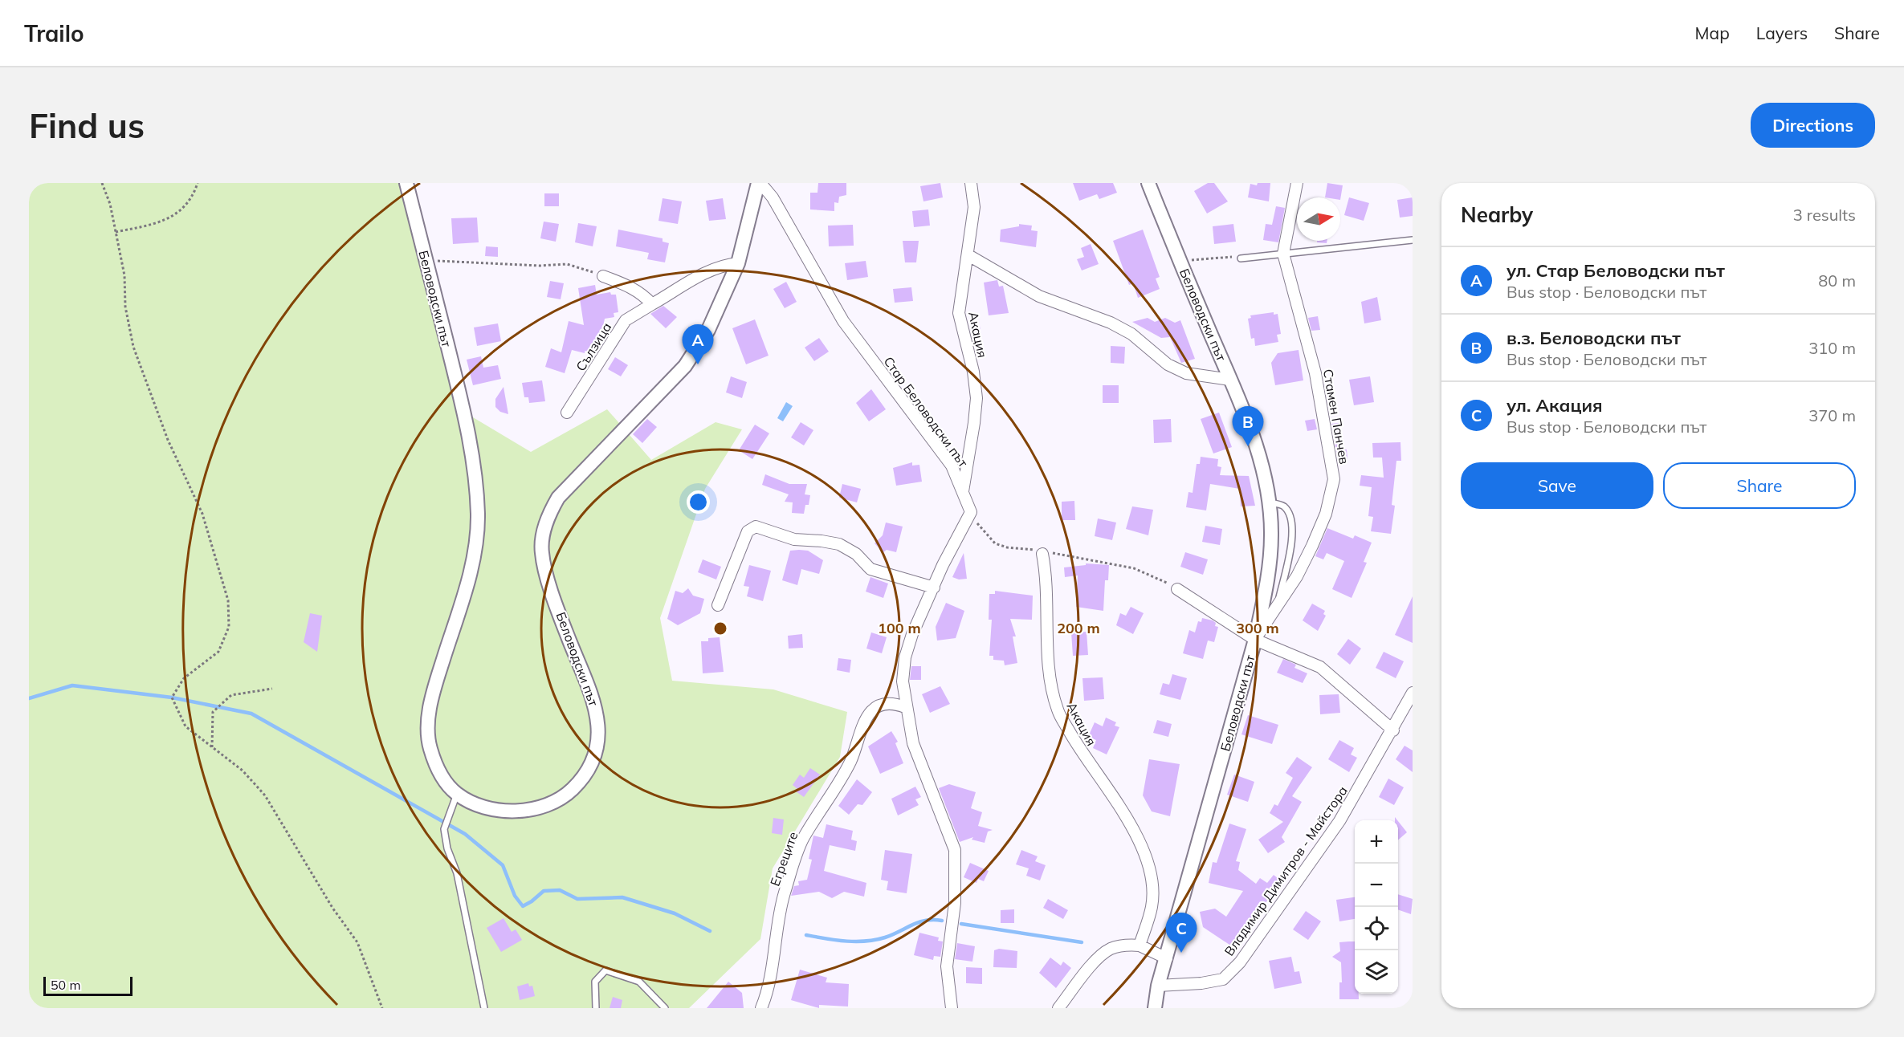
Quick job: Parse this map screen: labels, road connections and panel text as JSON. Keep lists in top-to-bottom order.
{
  "streets": {
    "street": [
      "Беловодски път",
      "Акация",
      "Сълзица",
      "Стар Беловодски път",
      "Стамен Панчев",
      "Егреците",
      "Владимир Димитров - Майстора"
    ]
  },
  "crossings": [
    ["Беловодски път", "Сълзица"],
    ["Беловодски път", "Стар Беловодски път"],
    ["Беловодски път", "Стамен Панчев"],
    ["Беловодски път", "Владимир Димитров - Майстора"],
    ["Акация", "Стар Беловодски път"]
  ],
  "scale_bar": "50 m",
  "north": "right",
  "page": {
    "header": "Trailo",
    "nav": ["Map", "Layers", "Share"],
    "buttons": [
      "Directions",
      ["Save", "Share"]
    ],
    "title": "Find us",
    "heading": ["Nearby", "3 results"],
    "list": [
      {
        "mark": "A",
        "name": "ул. Стар Беловодски път",
        "note": "Bus stop · Беловодски път",
        "value": "80 m"
      },
      {
        "mark": "B",
        "name": "в.з. Беловодски път",
        "note": "Bus stop · Беловодски път",
        "value": "310 m"
      },
      {
        "mark": "C",
        "name": "ул. Акация",
        "note": "Bus stop · Беловодски път",
        "value": "370 m"
      }
    ],
    "pins": ["A", "B", "C"],
    "map_buttons": ["+", "−"],
    "scale": "50 m"
  },
  "rings": ["100 m", "200 m", "300 m"]
}
